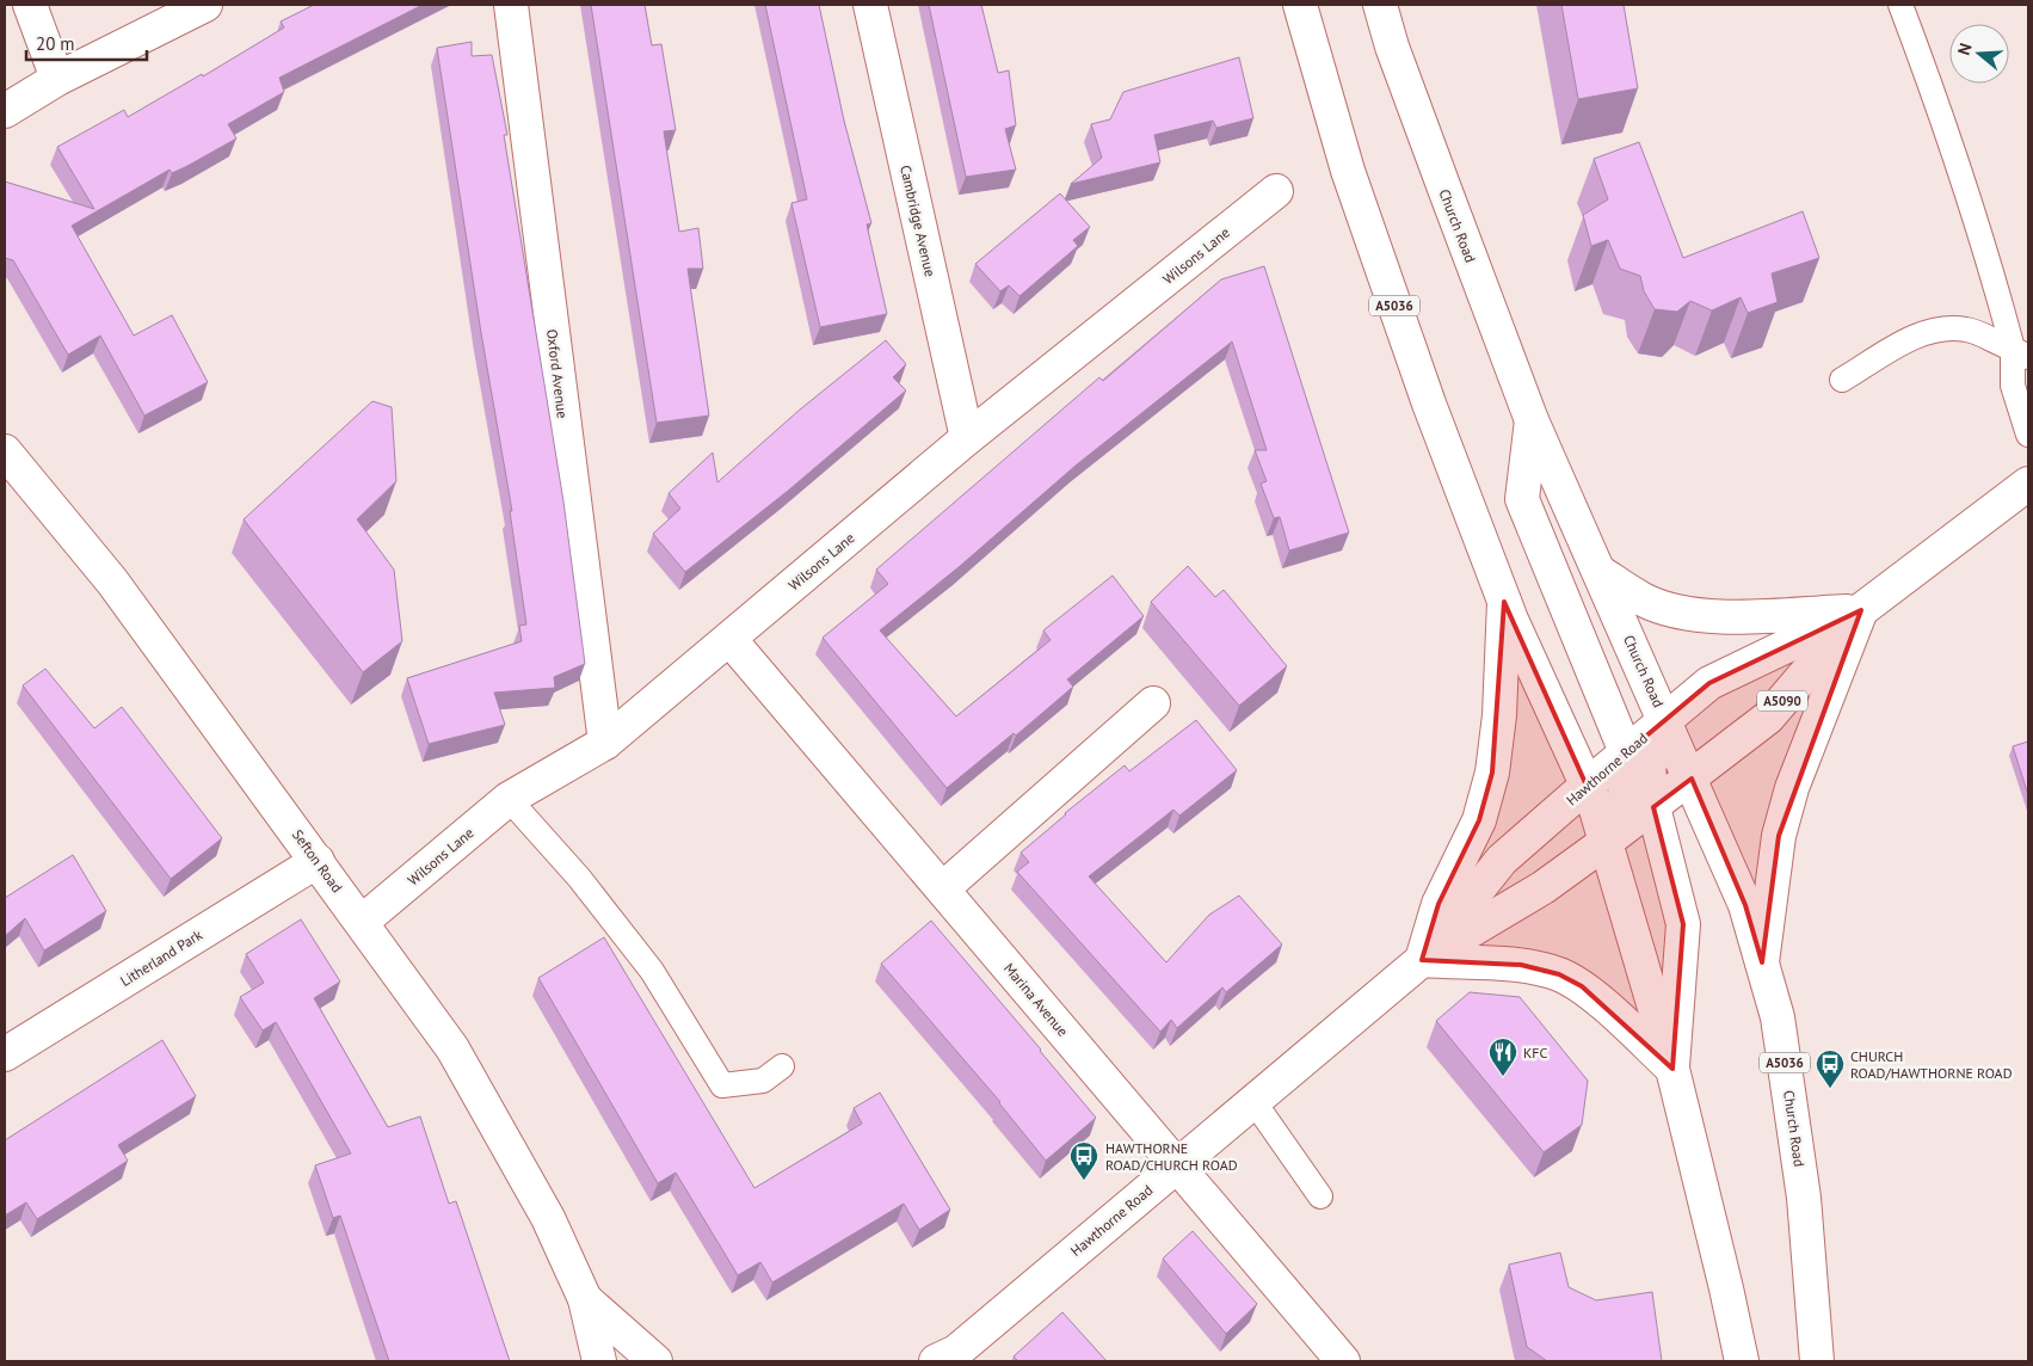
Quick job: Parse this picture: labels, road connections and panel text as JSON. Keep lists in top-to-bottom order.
{
  "streets": {
    "main road": [
      "Cambridge Avenue",
      "Church Road",
      "Wilsons Lane",
      "A5036",
      "Oxford Avenue",
      "A5090",
      "Hawthorne Road",
      "Sefton Road",
      "Litherland Park",
      "Marina Avenue"
    ]
  },
  "crossings": [
    ["Cambridge Avenue", "Wilsons Lane"],
    ["Church Road", "Hawthorne Road"],
    ["Wilsons Lane", "Oxford Avenue"],
    ["Wilsons Lane", "Sefton Road"],
    ["Wilsons Lane", "Marina Avenue"],
    ["A5036", "Hawthorne Road"],
    ["Hawthorne Road", "Marina Avenue"],
    ["Sefton Road", "Litherland Park"]
  ],
  "places": {
    "restaurant": ["KFC"],
    "bus stop": ["CHURCH ROAD/HAWTHORNE ROAD", "HAWTHORNE ROAD/CHURCH ROAD"]
  },
  "scale_bar": "20 m",
  "north": "left"
}
